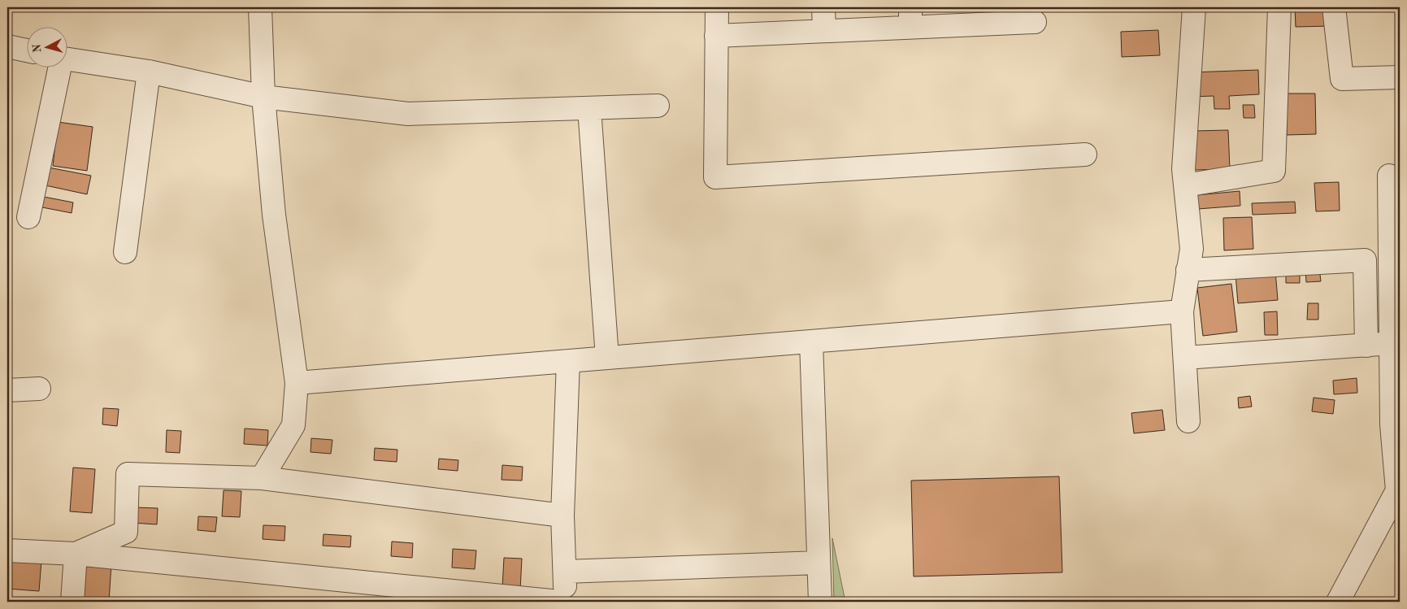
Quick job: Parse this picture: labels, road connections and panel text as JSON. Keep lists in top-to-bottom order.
{
  "north": "left"
}
